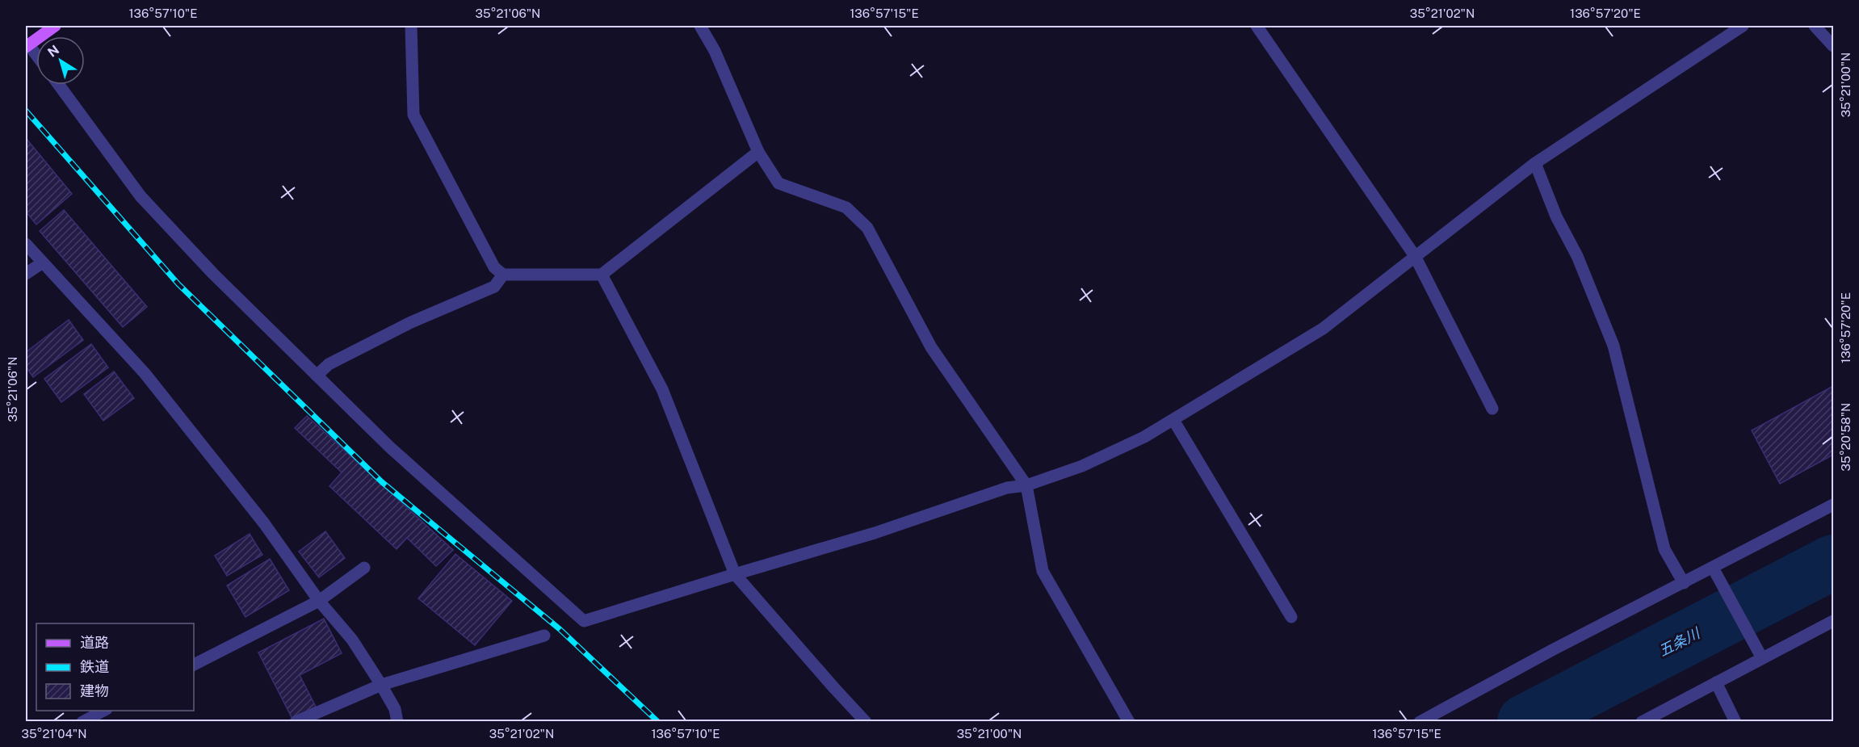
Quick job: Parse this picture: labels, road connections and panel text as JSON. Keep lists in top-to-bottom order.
{
  "water": ["五条川"],
  "legend": ["道路", "鉄道", "建物"],
  "north": "top left",
  "coordinates": [
    "136°57'10\"E",
    "35°21'06\"N",
    "136°57'15\"E",
    "35°21'02\"N",
    "136°57'20\"E",
    "35°21'00\"N",
    "35°20'58\"N",
    "35°21'04\"N"
  ]
}
